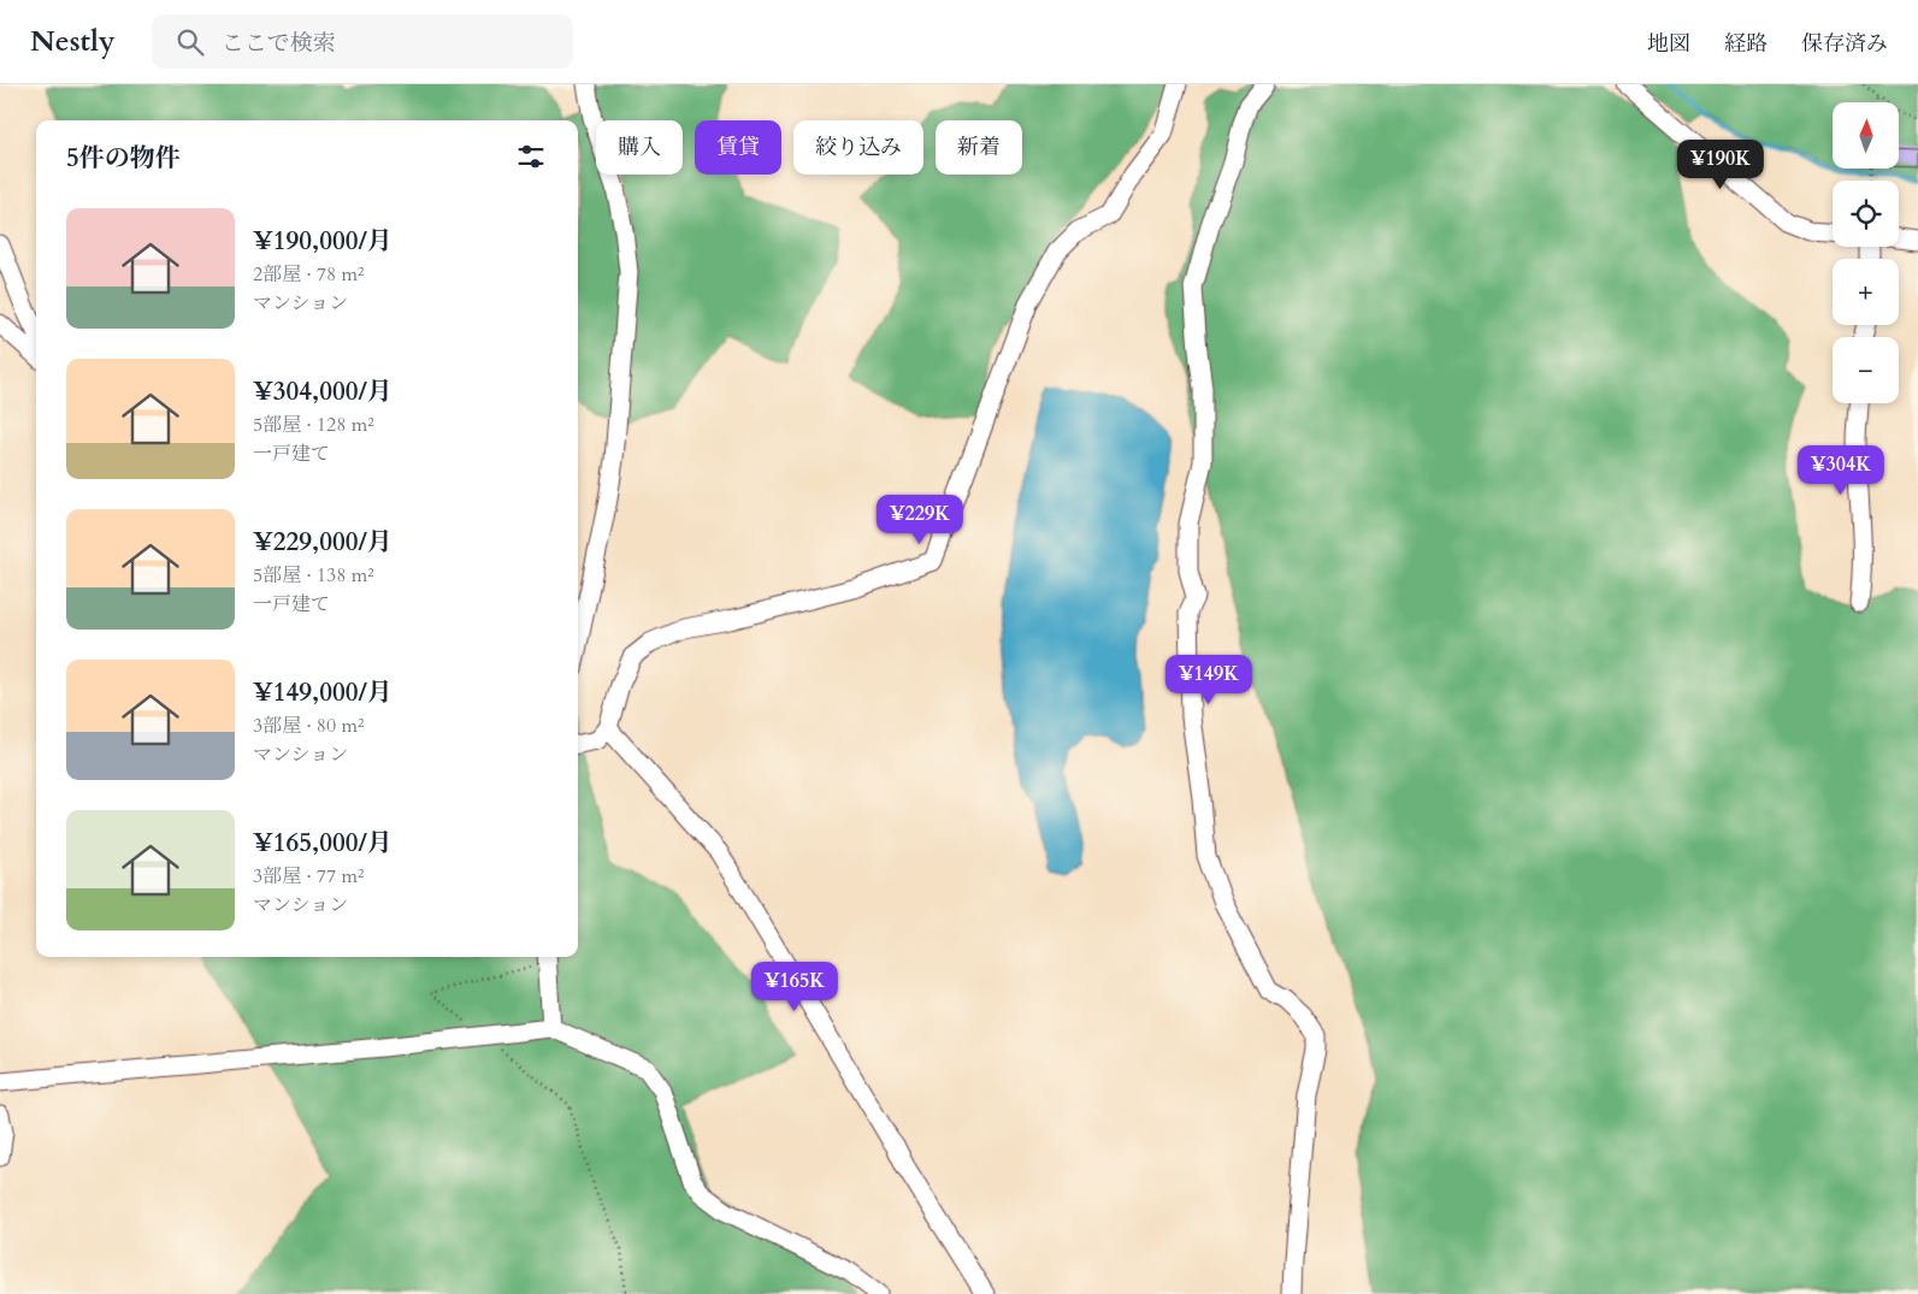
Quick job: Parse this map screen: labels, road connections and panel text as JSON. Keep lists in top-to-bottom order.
{
  "north": "top",
  "page": {
    "header": "Nestly",
    "search": "ここで検索",
    "nav": ["地図", "経路", "保存済み"],
    "map_buttons": ["+", "−"],
    "chip": [
      "購入",
      "賃貸",
      "絞り込み",
      "新着"
    ],
    "heading": "5件の物件",
    "price": [
      "¥190K",
      "¥304K",
      "¥229K",
      "¥149K",
      "¥165K"
    ],
    "list": [
      {
        "name": "¥190,000/月",
        "note": "2部屋 · 78 m² · マンション"
      },
      {
        "name": "¥304,000/月",
        "note": "5部屋 · 128 m² · 一戸建て"
      },
      {
        "name": "¥229,000/月",
        "note": "5部屋 · 138 m² · 一戸建て"
      },
      {
        "name": "¥149,000/月",
        "note": "3部屋 · 80 m² · マンション"
      },
      {
        "name": "¥165,000/月",
        "note": "3部屋 · 77 m² · マンション"
      }
    ]
  }
}
